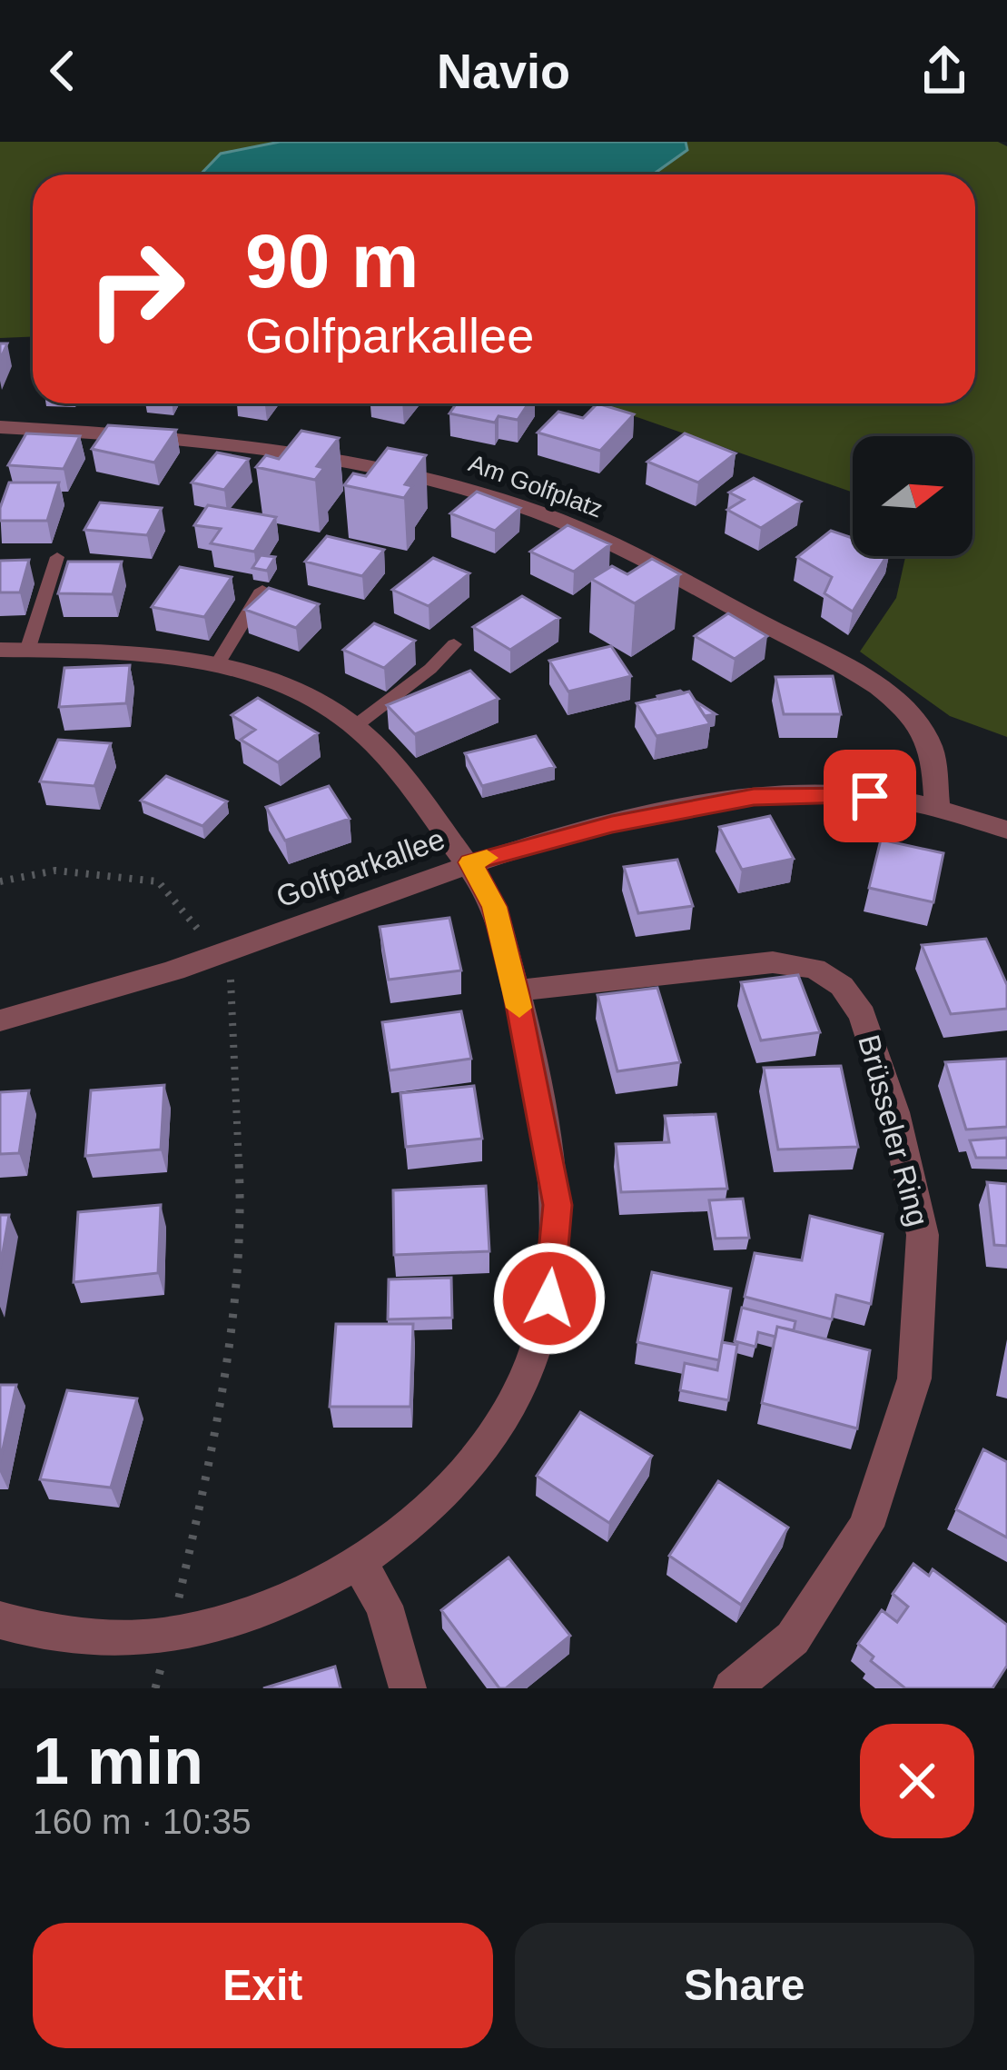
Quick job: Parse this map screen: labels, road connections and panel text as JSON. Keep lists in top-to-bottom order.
{
  "streets": {
    "street": ["Am Golfplatz", "Golfparkallee", "Brüsseler Ring"]
  },
  "crossings": [
    ["Am Golfplatz", "Golfparkallee"]
  ],
  "north": "right",
  "page": {
    "header": "Navio",
    "turn": ["90 m", "Golfparkallee"],
    "heading": ["1 min", "160 m · 10:35"],
    "buttons": ["Exit", "Share"]
  }
}
